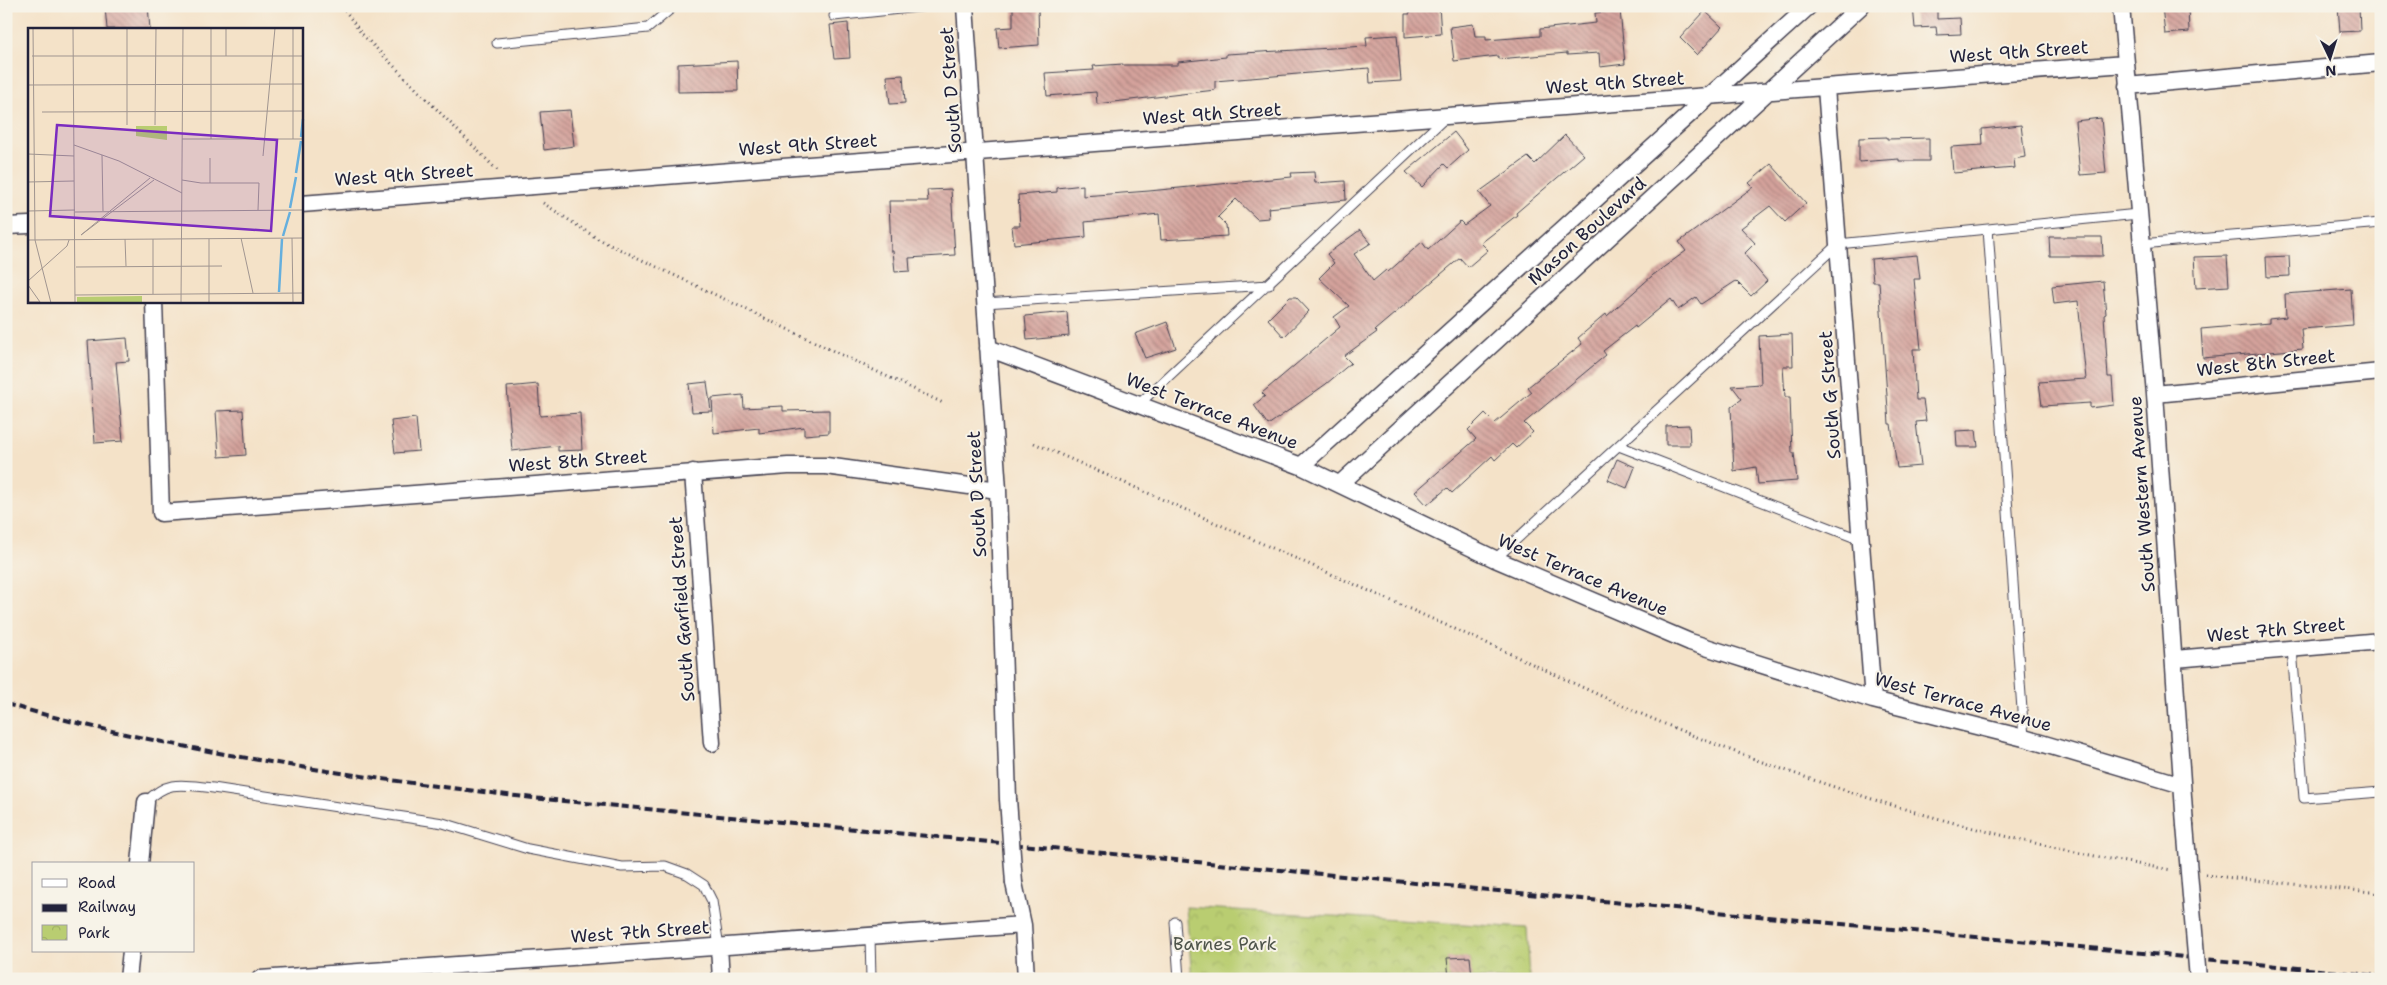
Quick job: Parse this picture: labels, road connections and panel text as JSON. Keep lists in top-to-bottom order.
{
  "streets": {
    "street": [
      "West 9th Street",
      "South D Street",
      "Mason Boulevard",
      "West 8th Street",
      "South G Street",
      "West Terrace Avenue",
      "South Western Avenue",
      "South Garfield Street",
      "West 7th Street"
    ]
  },
  "crossings": [
    ["West 9th Street", "South D Street"],
    ["West 9th Street", "Mason Boulevard"],
    ["West 9th Street", "South G Street"],
    ["West 9th Street", "South Western Avenue"],
    ["South D Street", "West 8th Street"],
    ["South D Street", "West Terrace Avenue"],
    ["South D Street", "West 7th Street"],
    ["Mason Boulevard", "West Terrace Avenue"],
    ["West 8th Street", "South Western Avenue"],
    ["West 8th Street", "South Garfield Street"],
    ["South G Street", "West Terrace Avenue"],
    ["West Terrace Avenue", "South Western Avenue"],
    ["South Western Avenue", "West 7th Street"]
  ],
  "parks": ["Barnes Park"],
  "legend": ["Road", "Railway", "Park"],
  "north": "bottom"
}
